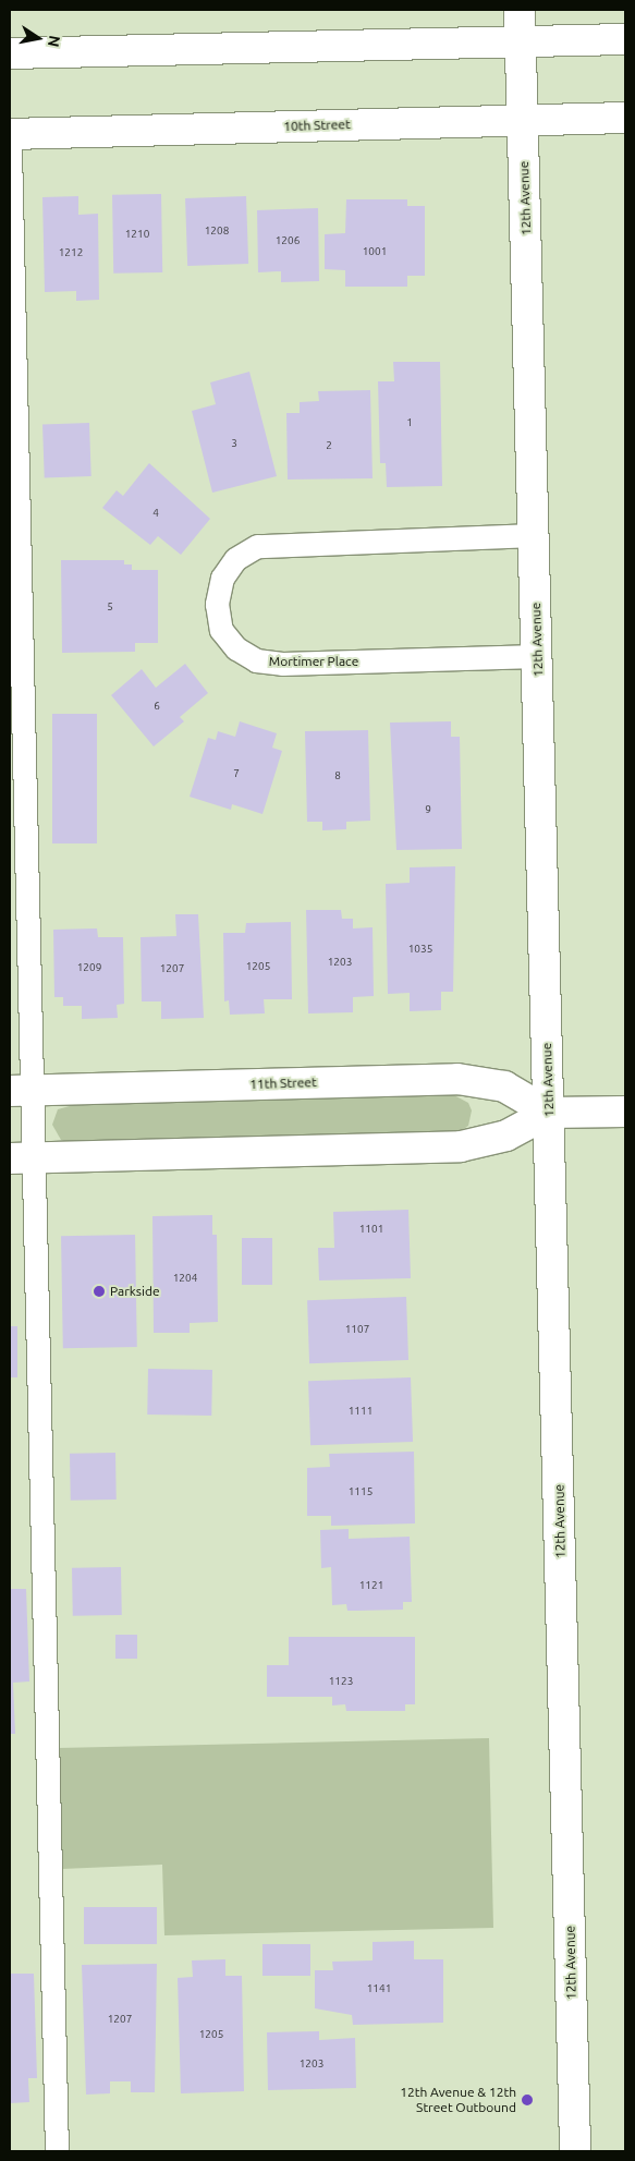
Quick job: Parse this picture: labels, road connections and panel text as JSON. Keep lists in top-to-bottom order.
{
  "streets": {
    "street": ["10th Street", "12th Avenue", "11th Street"],
    "lane": ["Mortimer Place"]
  },
  "crossings": [
    ["10th Street", "12th Avenue"],
    ["12th Avenue", "Mortimer Place"],
    ["12th Avenue", "11th Street"]
  ],
  "places": ["Parkside", "12th Avenue & 12th Street Outbound"],
  "house_numbers": [
    "1208",
    "1210",
    "1206",
    "1001",
    "1212",
    "1",
    "3",
    "2",
    "4",
    "5",
    "6",
    "7",
    "8",
    "9",
    "1035",
    "1203",
    "1205",
    "1209",
    "1207",
    "1101",
    "1204",
    "1107",
    "1111",
    "1115",
    "1121",
    "1123",
    "1141",
    "1207",
    "1205",
    "1203"
  ],
  "north": "right"
}
